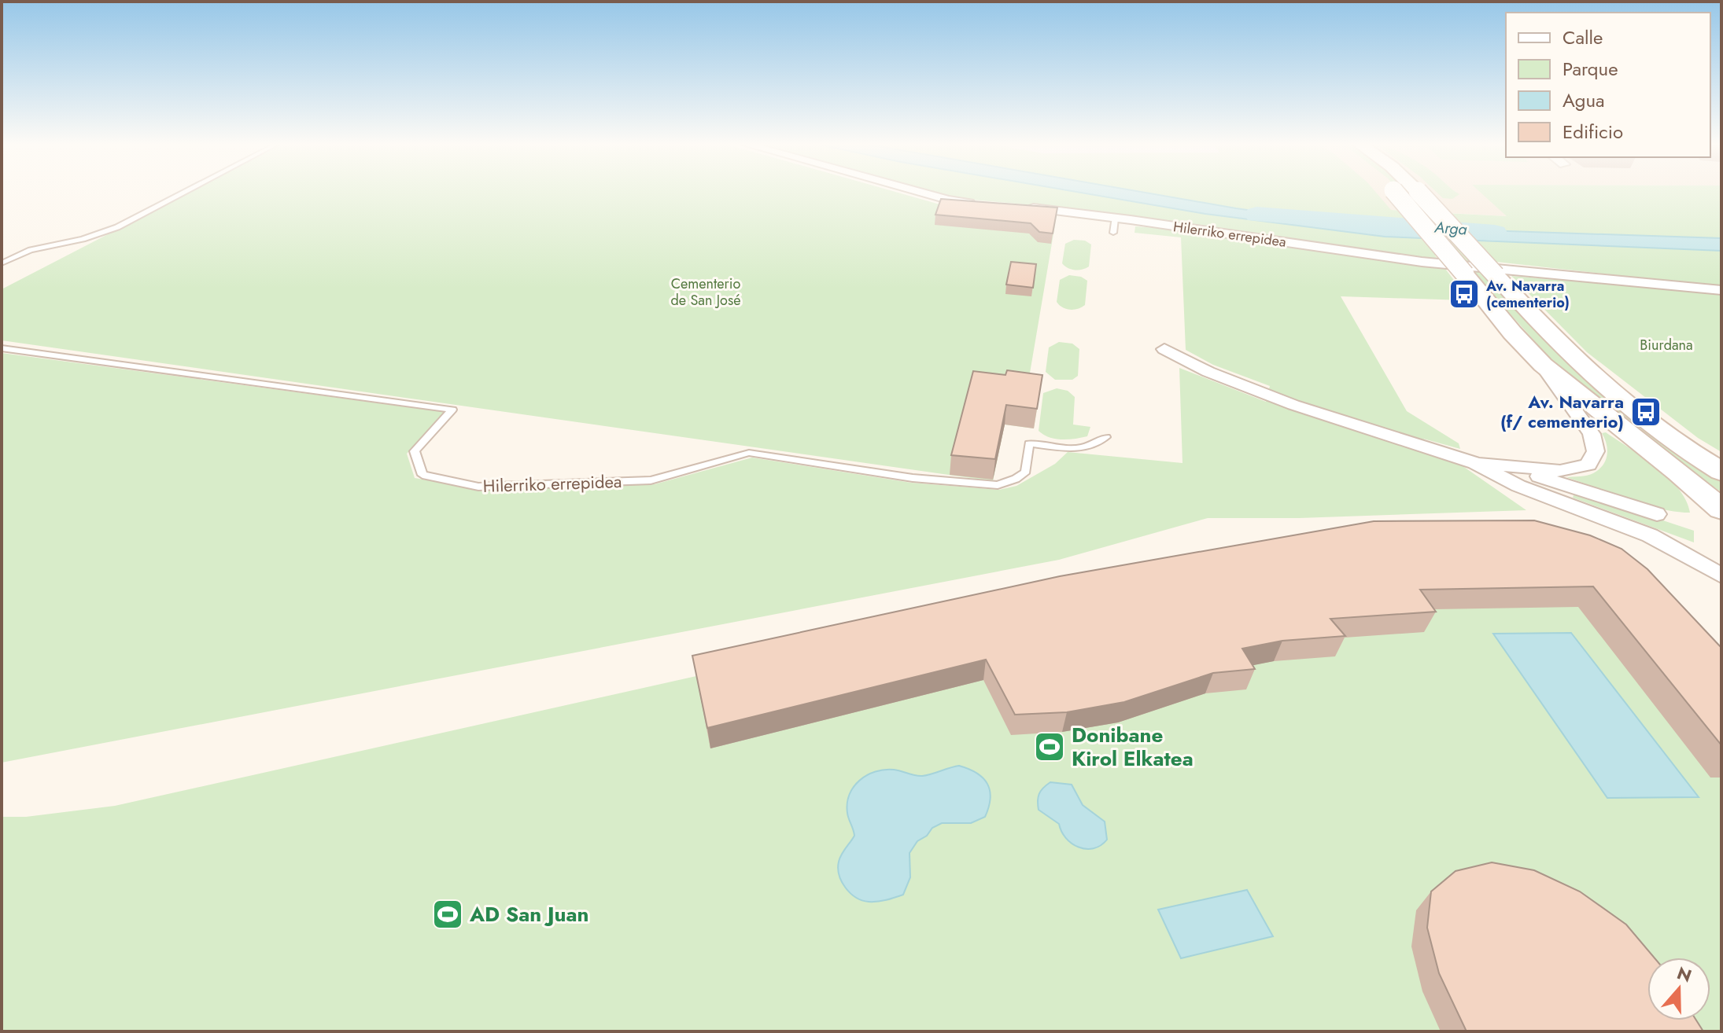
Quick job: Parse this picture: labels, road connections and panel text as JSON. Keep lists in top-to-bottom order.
{
  "streets": {
    "street": ["Hilerriko errepidea"]
  },
  "water": ["Arga"],
  "parks": ["Cementerio de San José", "Biurdana"],
  "places": {
    "bus stop": ["Av. Navarra (cementerio)", "Av. Navarra (f/ cementerio)"],
    "sports": ["Donibane Kirol Elkatea", "AD San Juan"]
  },
  "legend": [
    "Calle",
    "Parque",
    "Agua",
    "Edificio"
  ],
  "north": "top"
}
